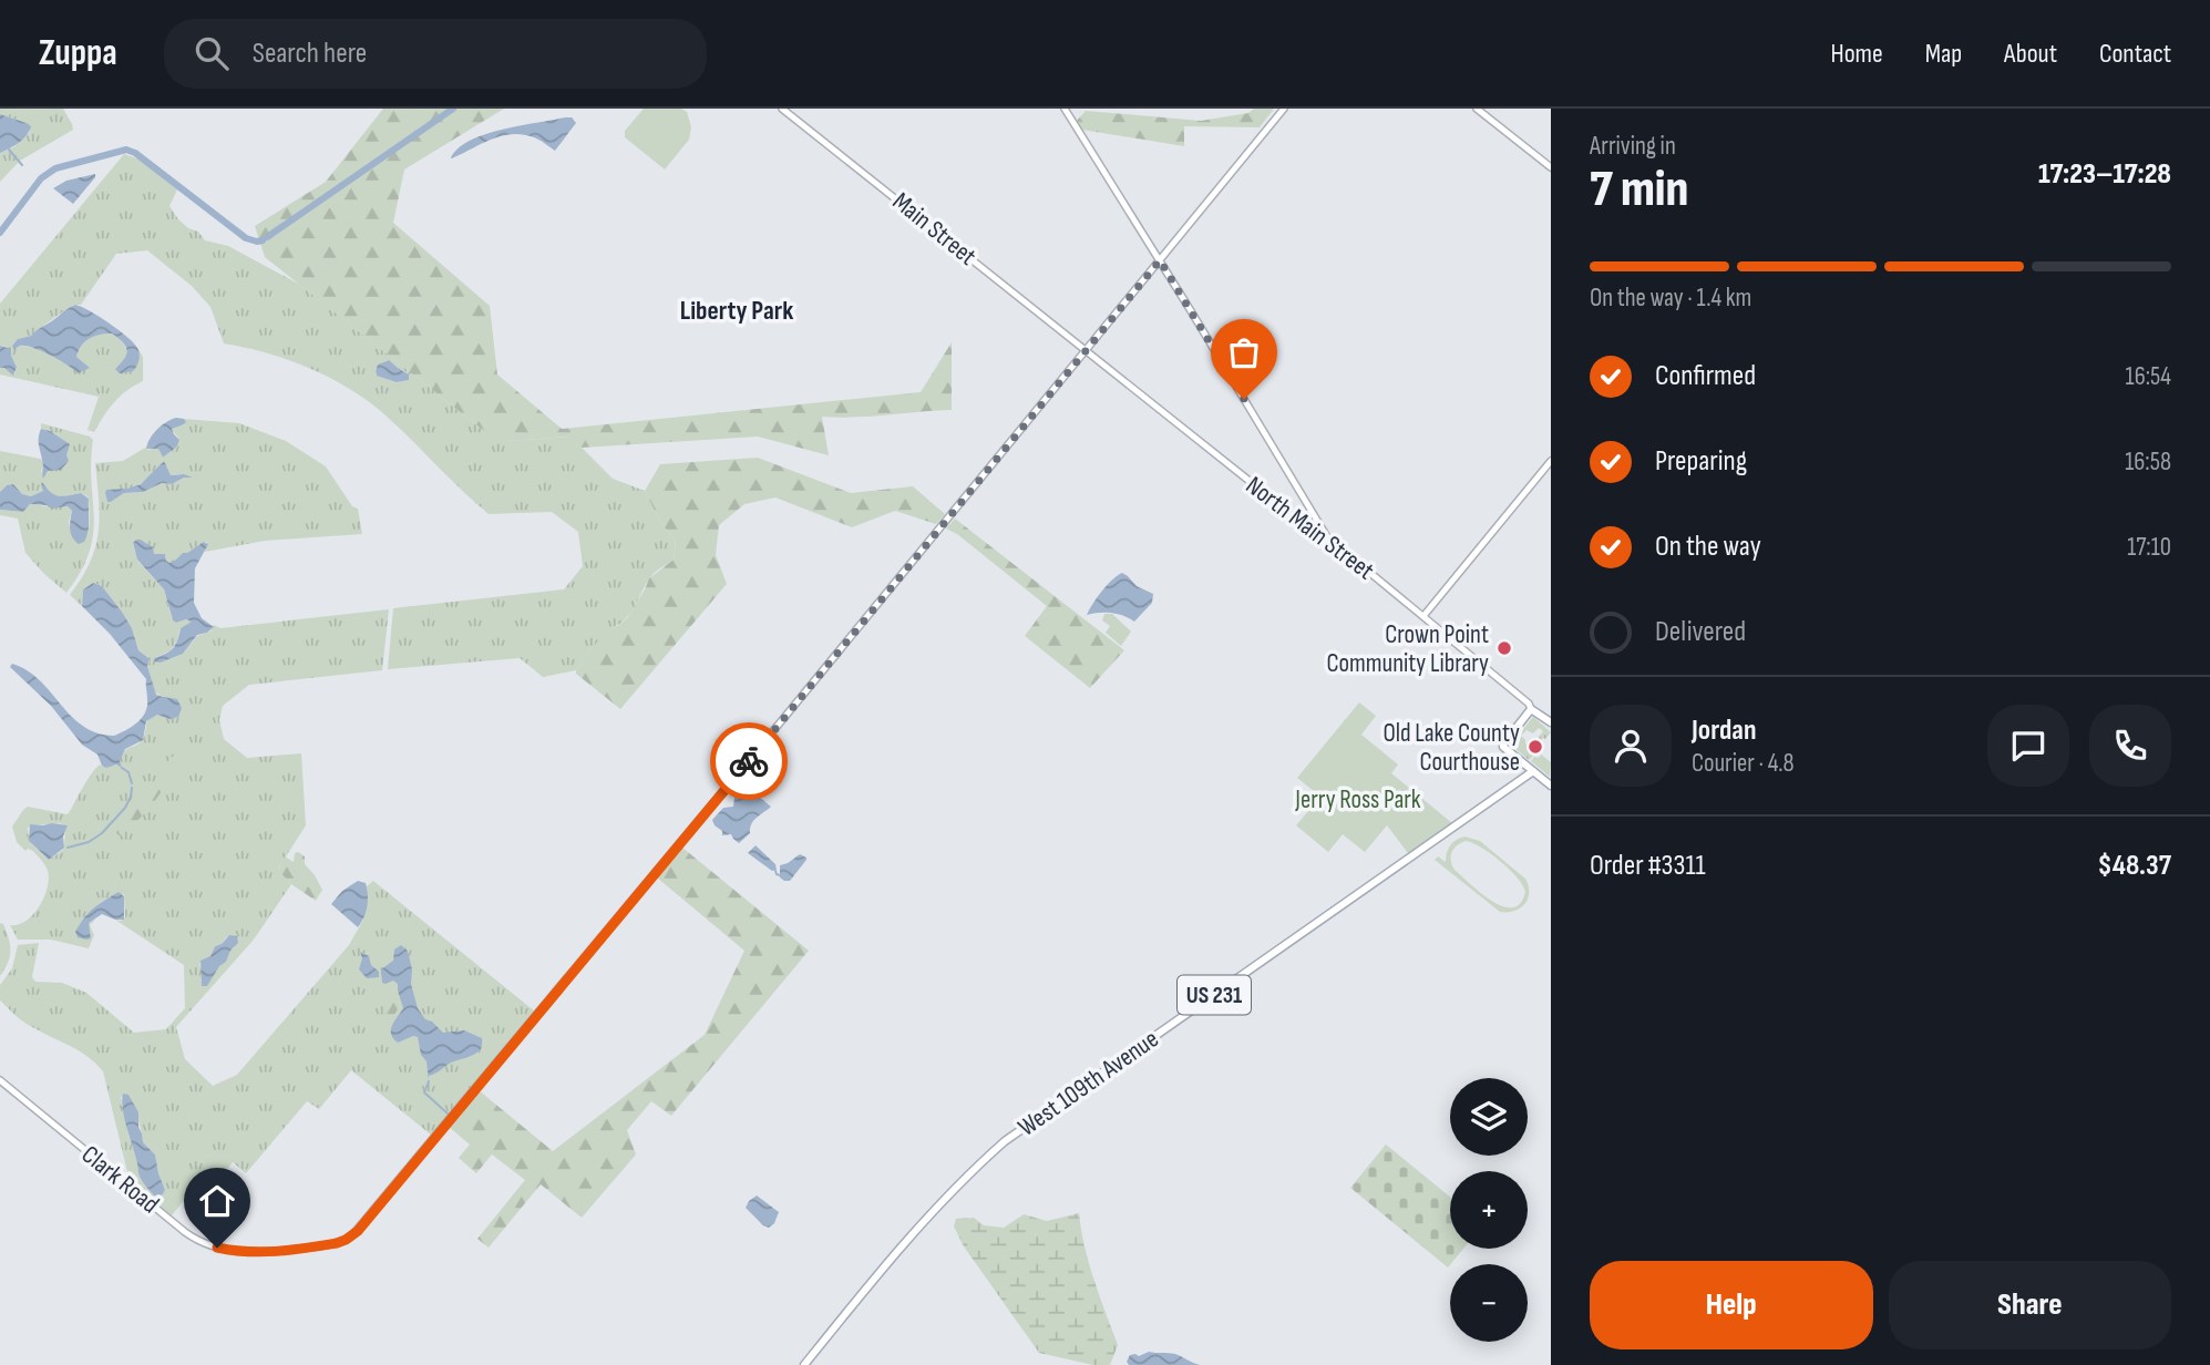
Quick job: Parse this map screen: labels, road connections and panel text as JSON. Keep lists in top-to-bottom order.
{
  "streets": {
    "main road": ["US 231", "West 109th Avenue"],
    "street": ["Main Street", "North Main Street", "Clark Road"]
  },
  "crossings": [
    ["Main Street", "North Main Street"],
    ["Main Street", "Clark Road"],
    ["North Main Street", "Clark Road"]
  ],
  "districts": ["Liberty Park"],
  "parks": ["Jerry Ross Park"],
  "places": ["Crown Point Community Library", "Old Lake County Courthouse"],
  "page": {
    "header": "Zuppa",
    "search": "Search here",
    "nav": [
      "Home",
      "Map",
      "About",
      "Contact"
    ],
    "heading": ["7 min", "Arriving in", "17:23–17:28"],
    "panel": [
      "Jordan",
      "Courier · 4.8",
      "Order #3311",
      "$48.37"
    ],
    "bar": "On the way · 1.4 km",
    "list": [
      ["Confirmed", "16:54"],
      ["Preparing", "16:58"],
      ["On the way", "17:10"],
      "Delivered"
    ],
    "map_buttons": ["+", "−"],
    "buttons": ["Help", "Share"]
  }
}
